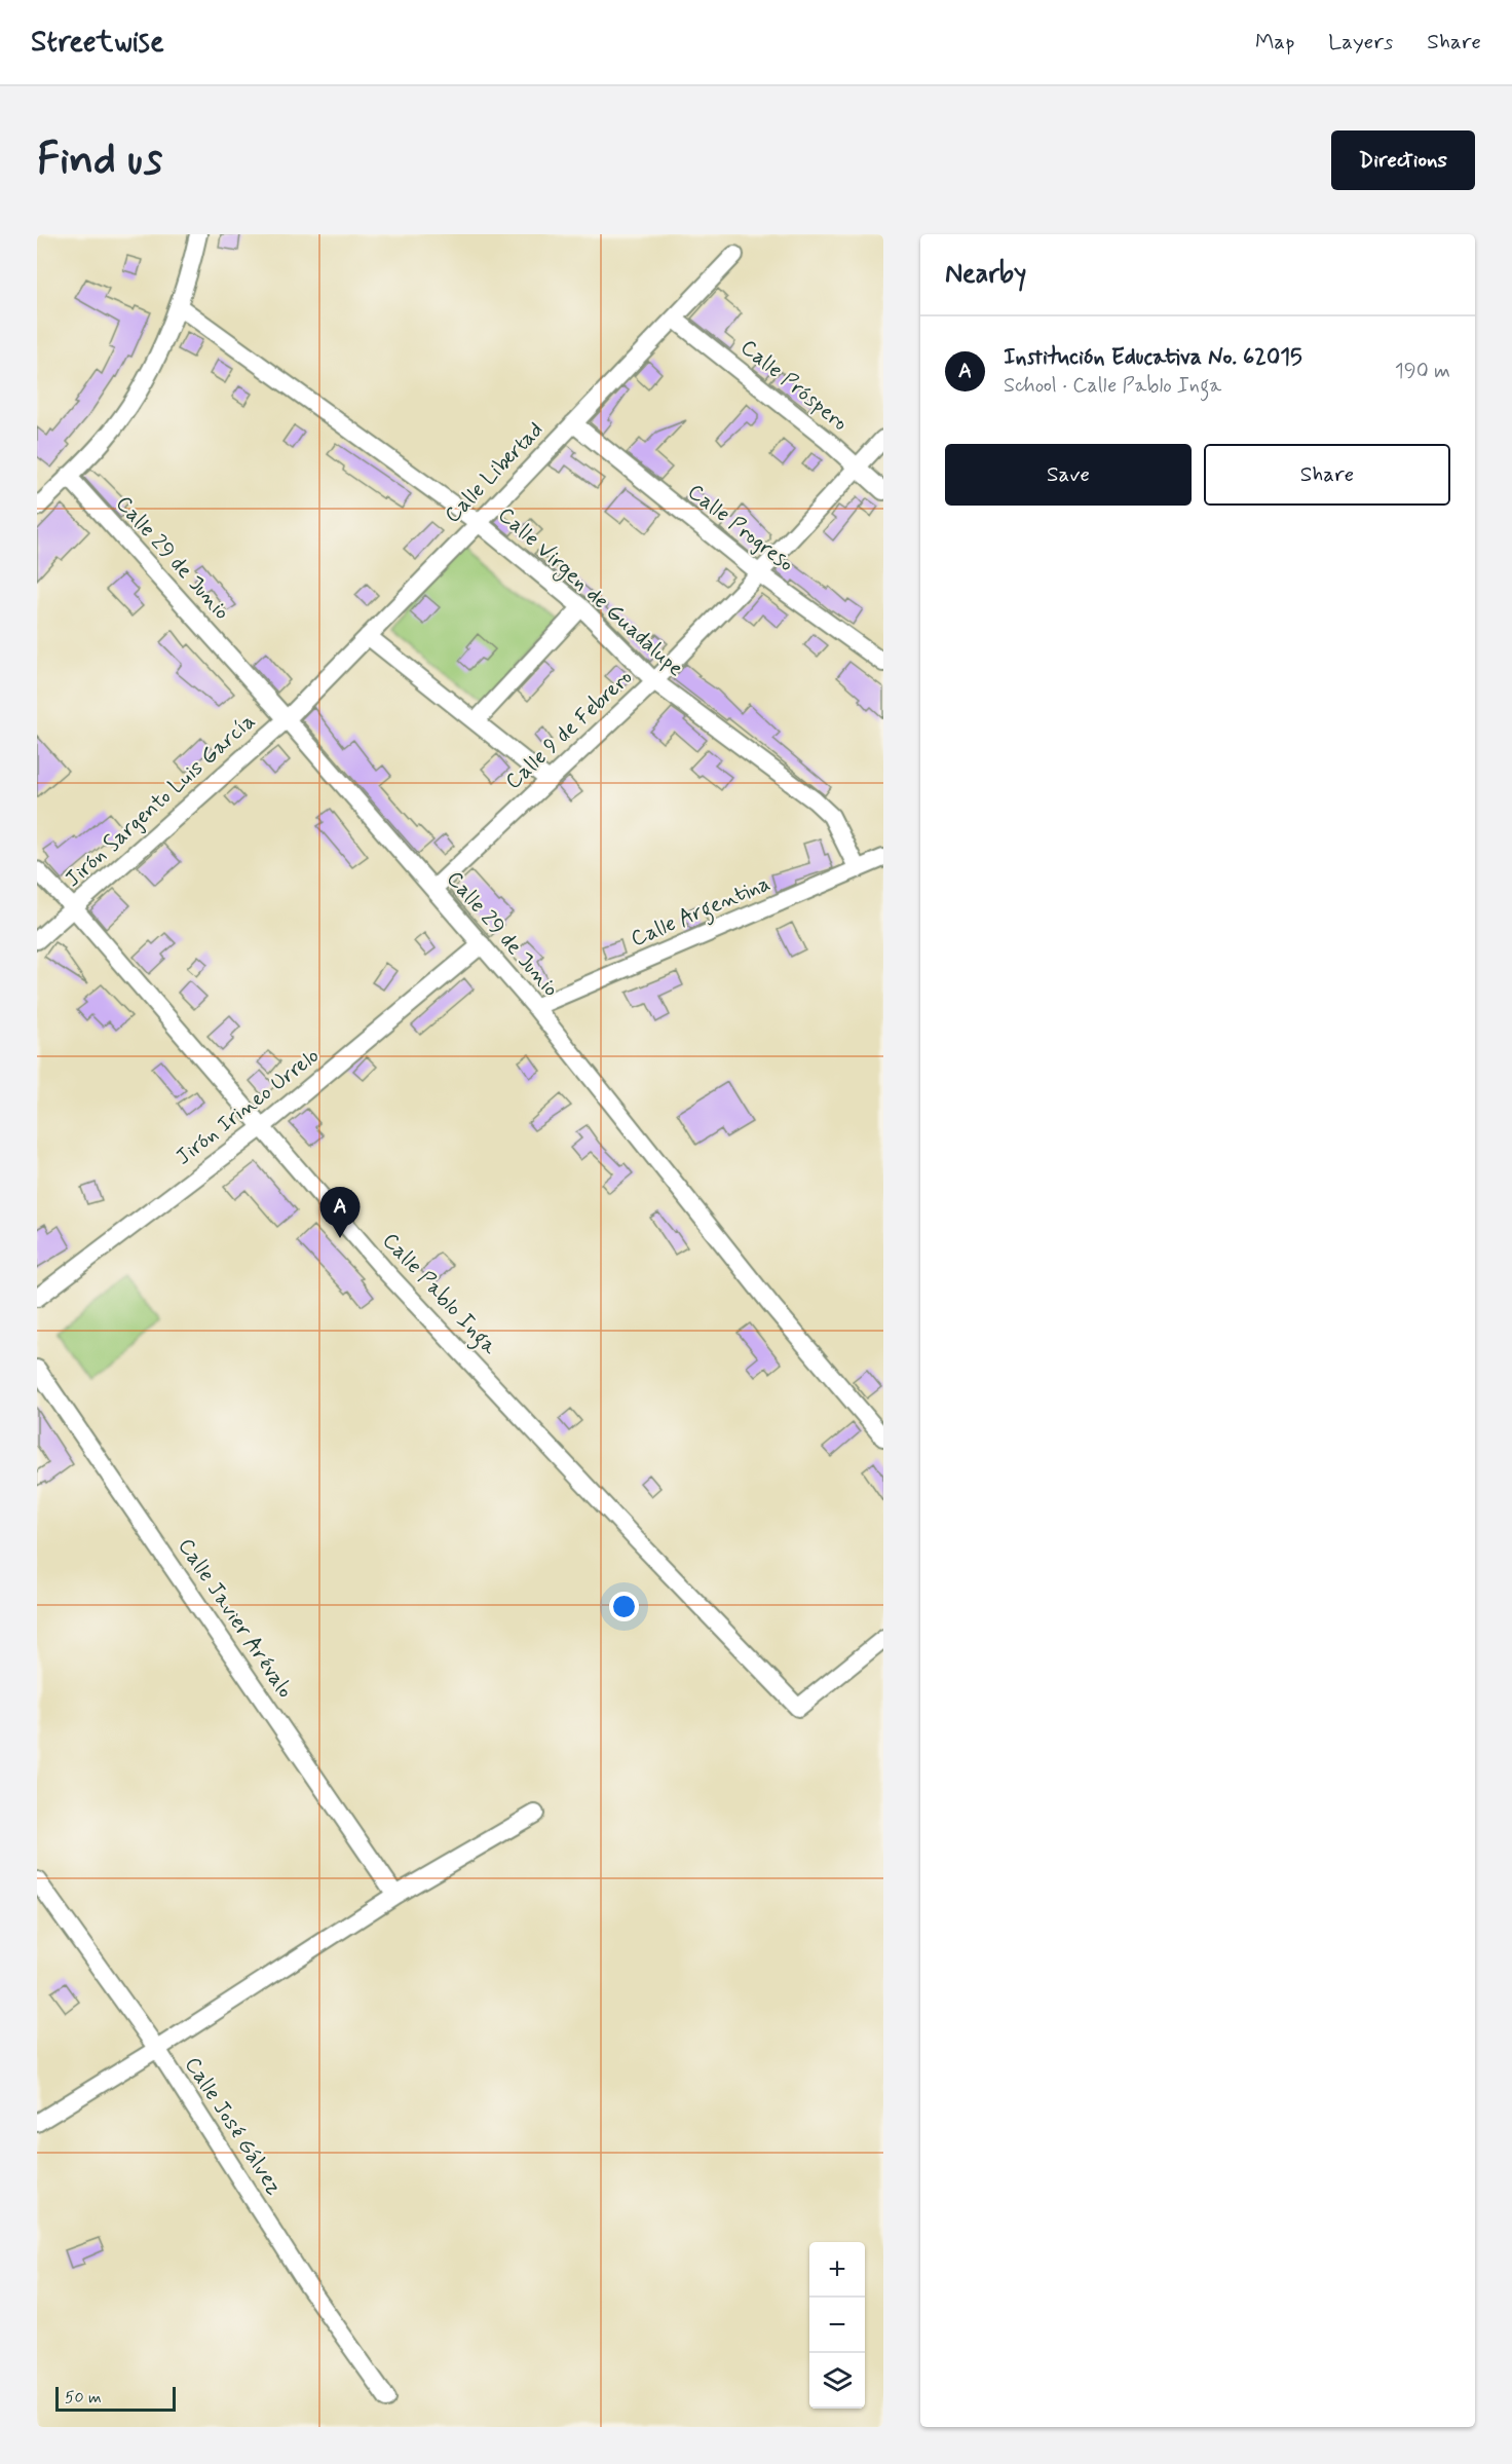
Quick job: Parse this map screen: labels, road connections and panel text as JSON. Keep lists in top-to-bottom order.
{
  "streets": {
    "street": [
      "Calle Próspero",
      "Calle Libertad",
      "Calle Progreso",
      "Calle 29 de Junio",
      "Calle Virgen de Guadalupe",
      "Calle 9 de Febrero",
      "Jirón Sargento Luis García",
      "Calle Argentina",
      "Jirón Irineo Urrelo",
      "Calle Pablo Inga",
      "Calle Javier Arévalo",
      "Calle José Gálvez"
    ]
  },
  "crossings": [
    ["Calle Próspero", "Calle Libertad"],
    ["Calle Próspero", "Calle 9 de Febrero"],
    ["Calle Libertad", "Calle Progreso"],
    ["Calle Libertad", "Calle 29 de Junio"],
    ["Calle Libertad", "Calle Virgen de Guadalupe"],
    ["Calle Libertad", "Jirón Sargento Luis García"],
    ["Calle Progreso", "Calle 9 de Febrero"],
    ["Calle 29 de Junio", "Calle 9 de Febrero"],
    ["Calle 29 de Junio", "Jirón Sargento Luis García"],
    ["Calle 29 de Junio", "Calle Argentina"],
    ["Calle 29 de Junio", "Jirón Irineo Urrelo"],
    ["Calle Virgen de Guadalupe", "Calle 9 de Febrero"],
    ["Calle Virgen de Guadalupe", "Calle Argentina"],
    ["Jirón Sargento Luis García", "Calle Pablo Inga"],
    ["Jirón Irineo Urrelo", "Calle Pablo Inga"]
  ],
  "scale_bar": "50 m",
  "page": {
    "header": "Streetwise",
    "nav": ["Map", "Layers", "Share"],
    "buttons": [
      "Directions",
      ["Save", "Share"]
    ],
    "title": "Find us",
    "heading": "Nearby",
    "list": [
      {
        "mark": "A",
        "name": "Institución Educativa No. 62015",
        "note": "School · Calle Pablo Inga",
        "value": "190 m"
      }
    ],
    "pins": "A",
    "map_buttons": ["+", "−"],
    "scale": "50 m"
  }
}
